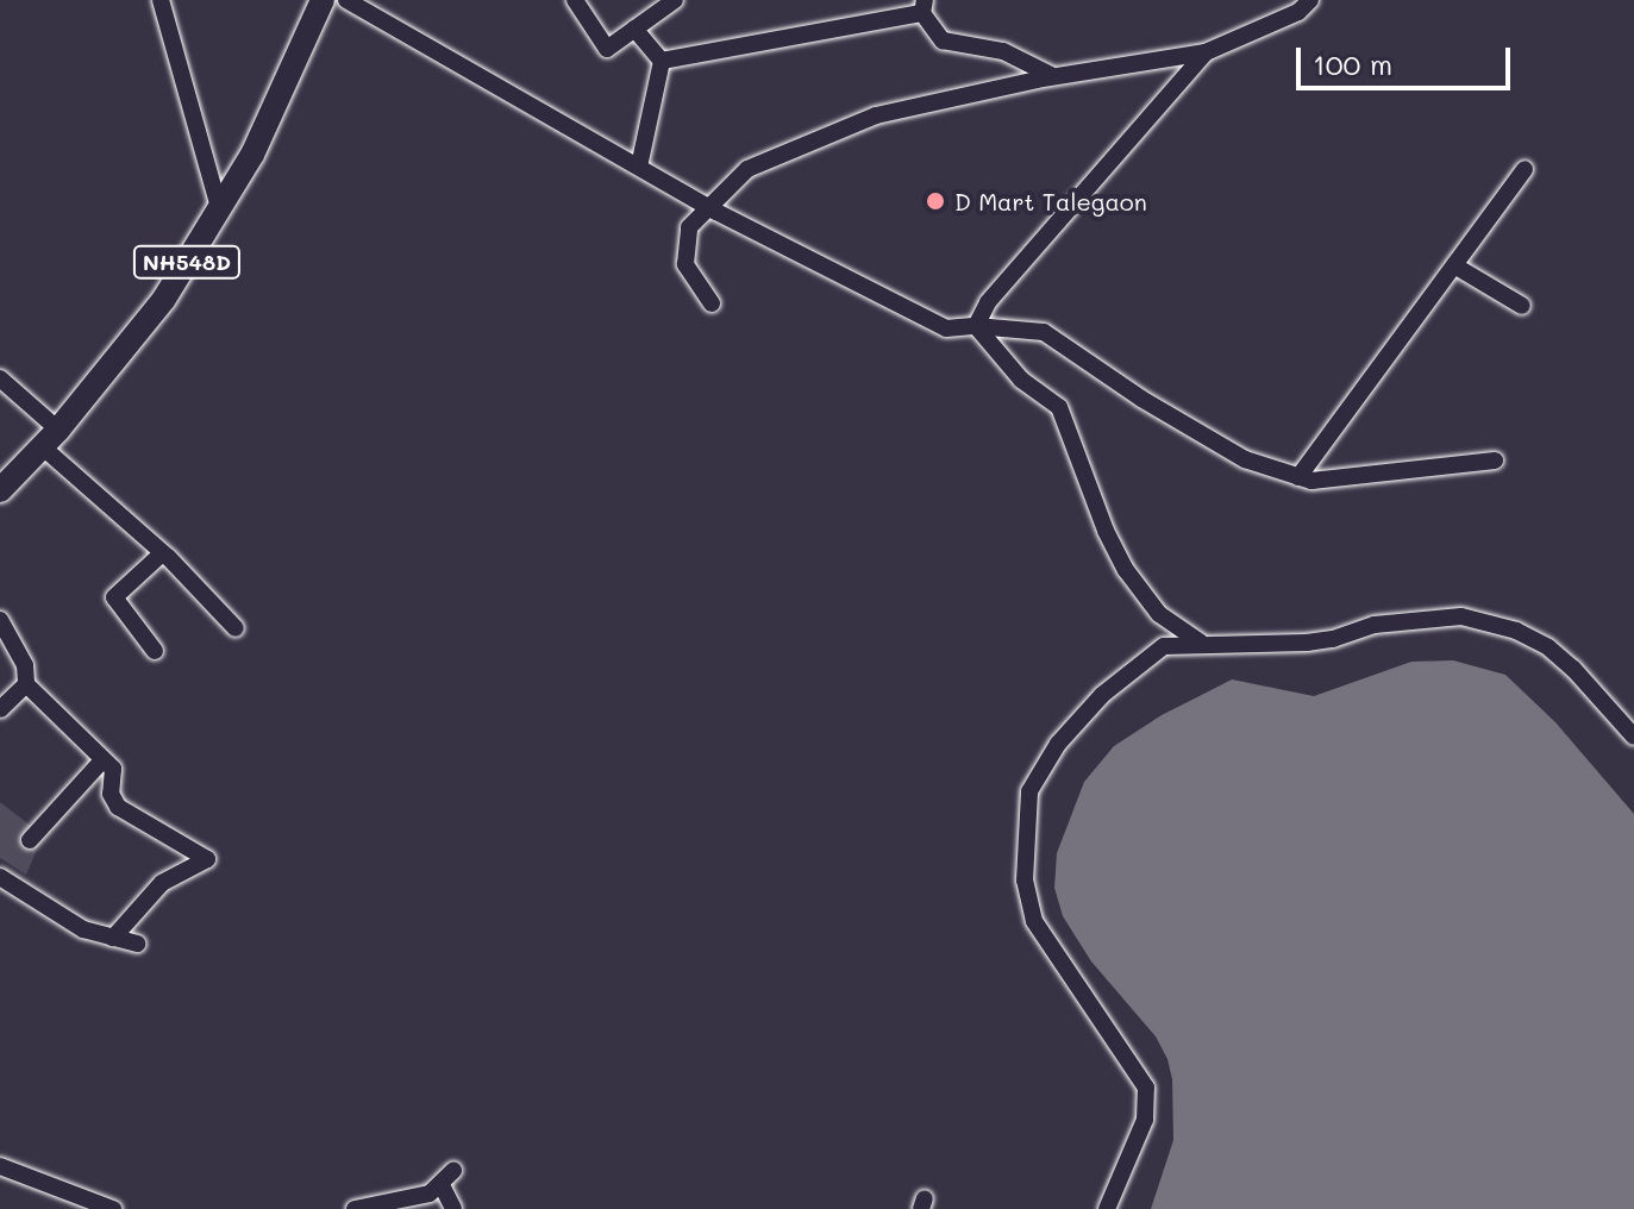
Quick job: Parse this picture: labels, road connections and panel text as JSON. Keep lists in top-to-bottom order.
{
  "streets": {
    "highway": ["NH548D"]
  },
  "places": ["D Mart Talegaon"],
  "scale_bar": "100 m"
}
